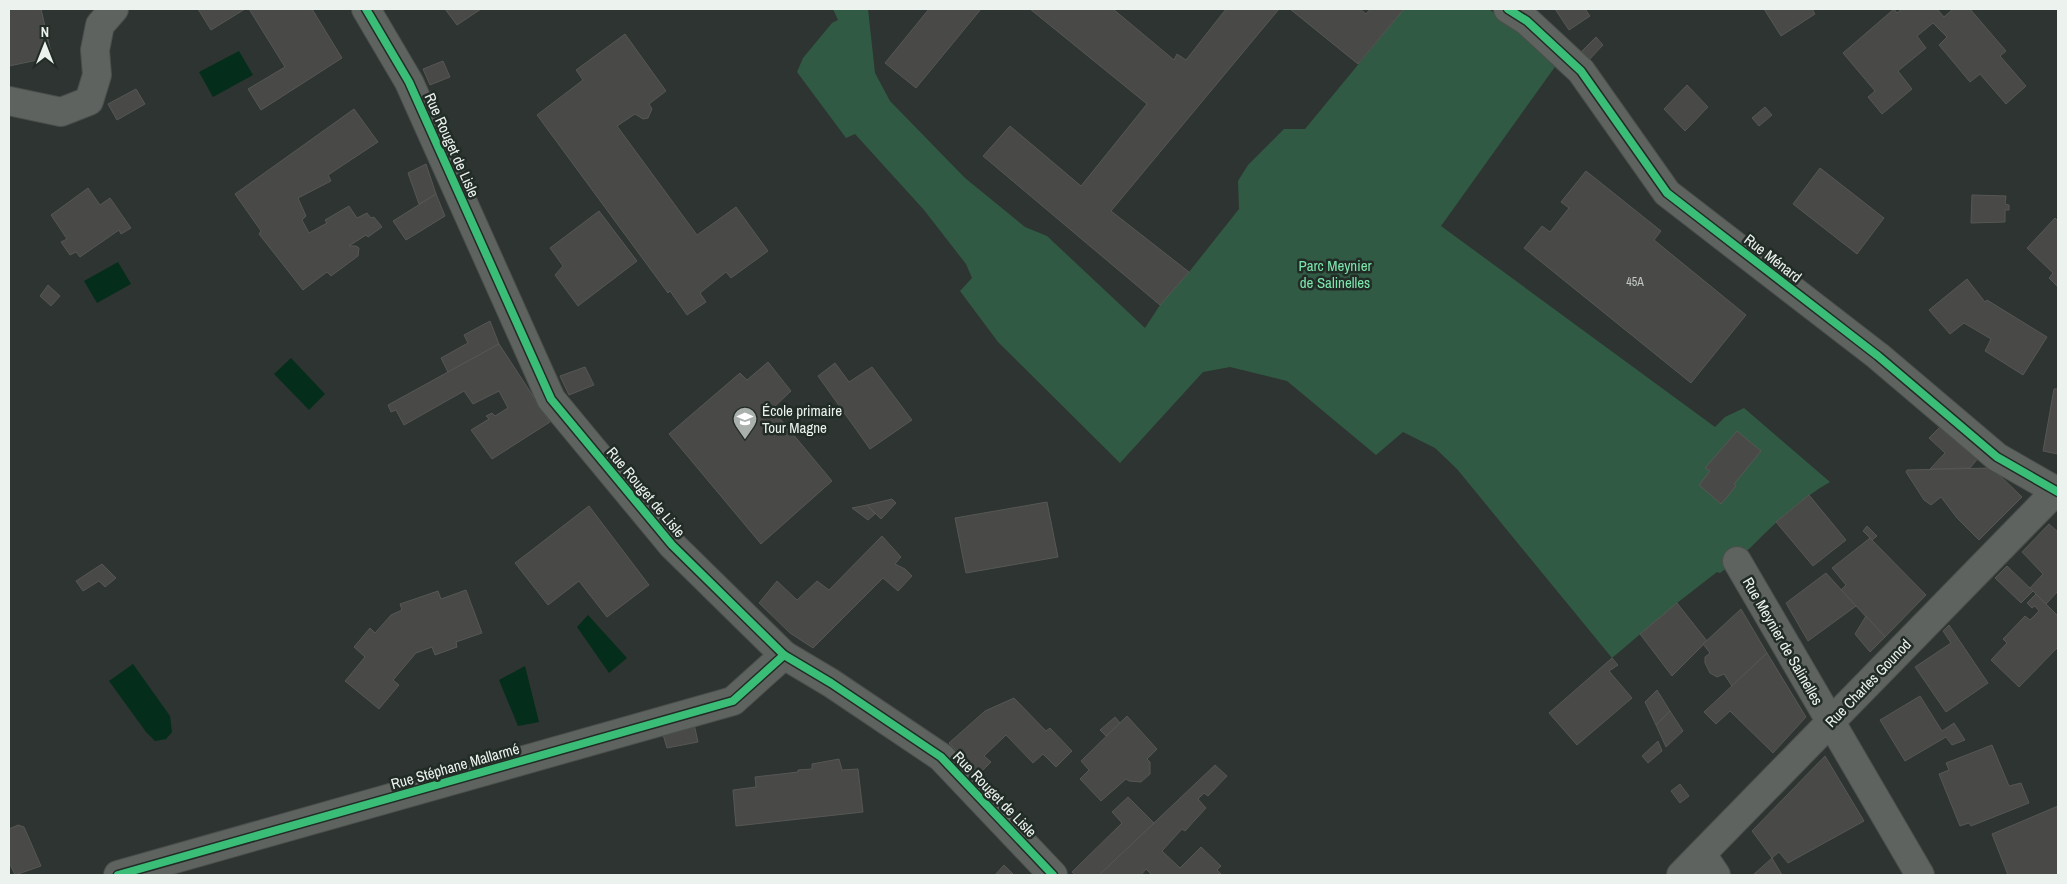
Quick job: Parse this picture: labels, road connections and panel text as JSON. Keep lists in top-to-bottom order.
{
  "streets": {
    "street": [
      "Rue Rouget de Lisle",
      "Rue Ménard",
      "Rue Meynier de Salinelles",
      "Rue Charles Gounod",
      "Rue Stéphane Mallarmé"
    ]
  },
  "crossings": [
    ["Rue Rouget de Lisle", "Rue Stéphane Mallarmé"],
    ["Rue Ménard", "Rue Charles Gounod"],
    ["Rue Meynier de Salinelles", "Rue Charles Gounod"]
  ],
  "parks": ["Parc Meynier de Salinelles"],
  "places": {
    "school or university": ["École primaire Tour Magne"]
  },
  "house_numbers": ["45A"],
  "north": "top"
}
